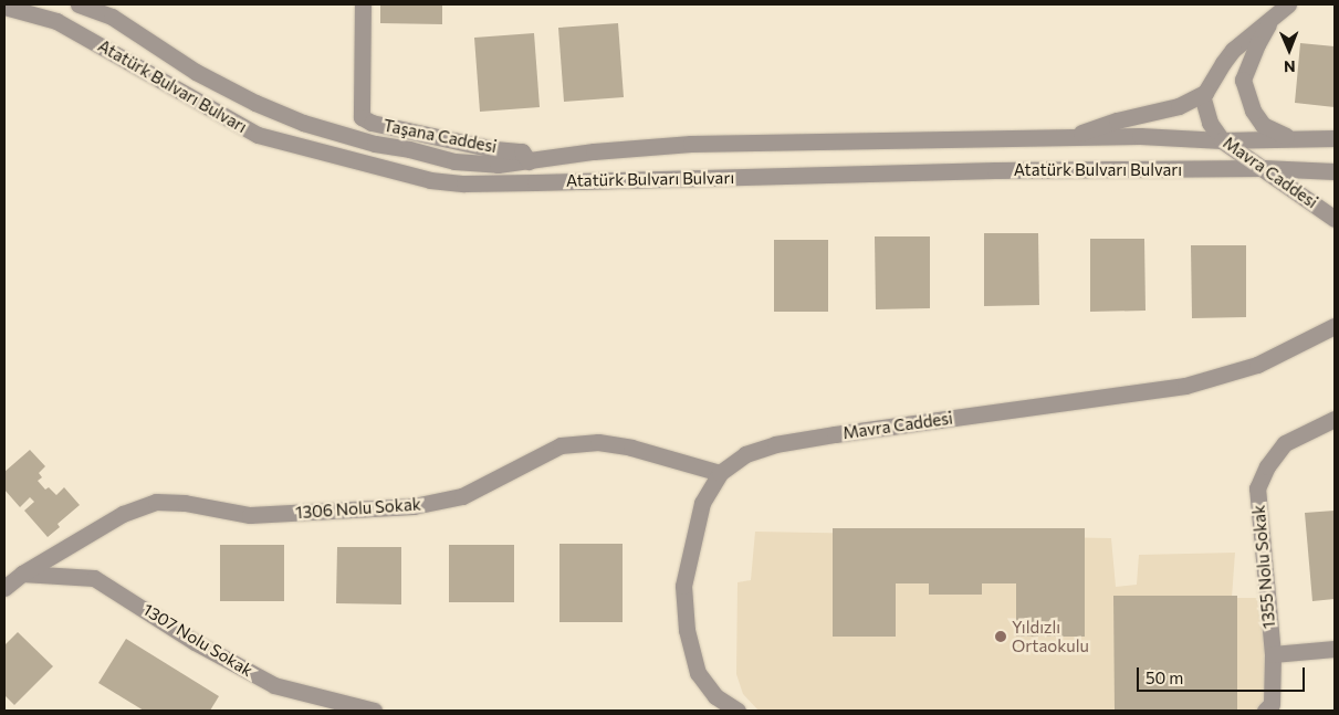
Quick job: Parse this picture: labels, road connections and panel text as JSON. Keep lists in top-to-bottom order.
{
  "streets": {
    "street": [
      "Atatürk Bulvarı Bulvarı",
      "Taşana Caddesi",
      "Mavra Caddesi",
      "1306 Nolu Sokak",
      "1355 Nolu Sokak",
      "1307 Nolu Sokak"
    ]
  },
  "crossings": [
    ["Atatürk Bulvarı Bulvarı", "Taşana Caddesi"],
    ["Atatürk Bulvarı Bulvarı", "Mavra Caddesi"],
    ["Mavra Caddesi", "1306 Nolu Sokak"],
    ["1306 Nolu Sokak", "1307 Nolu Sokak"]
  ],
  "places": ["Yıldızlı Ortaokulu"],
  "scale_bar": "50 m",
  "north": "bottom"
}
